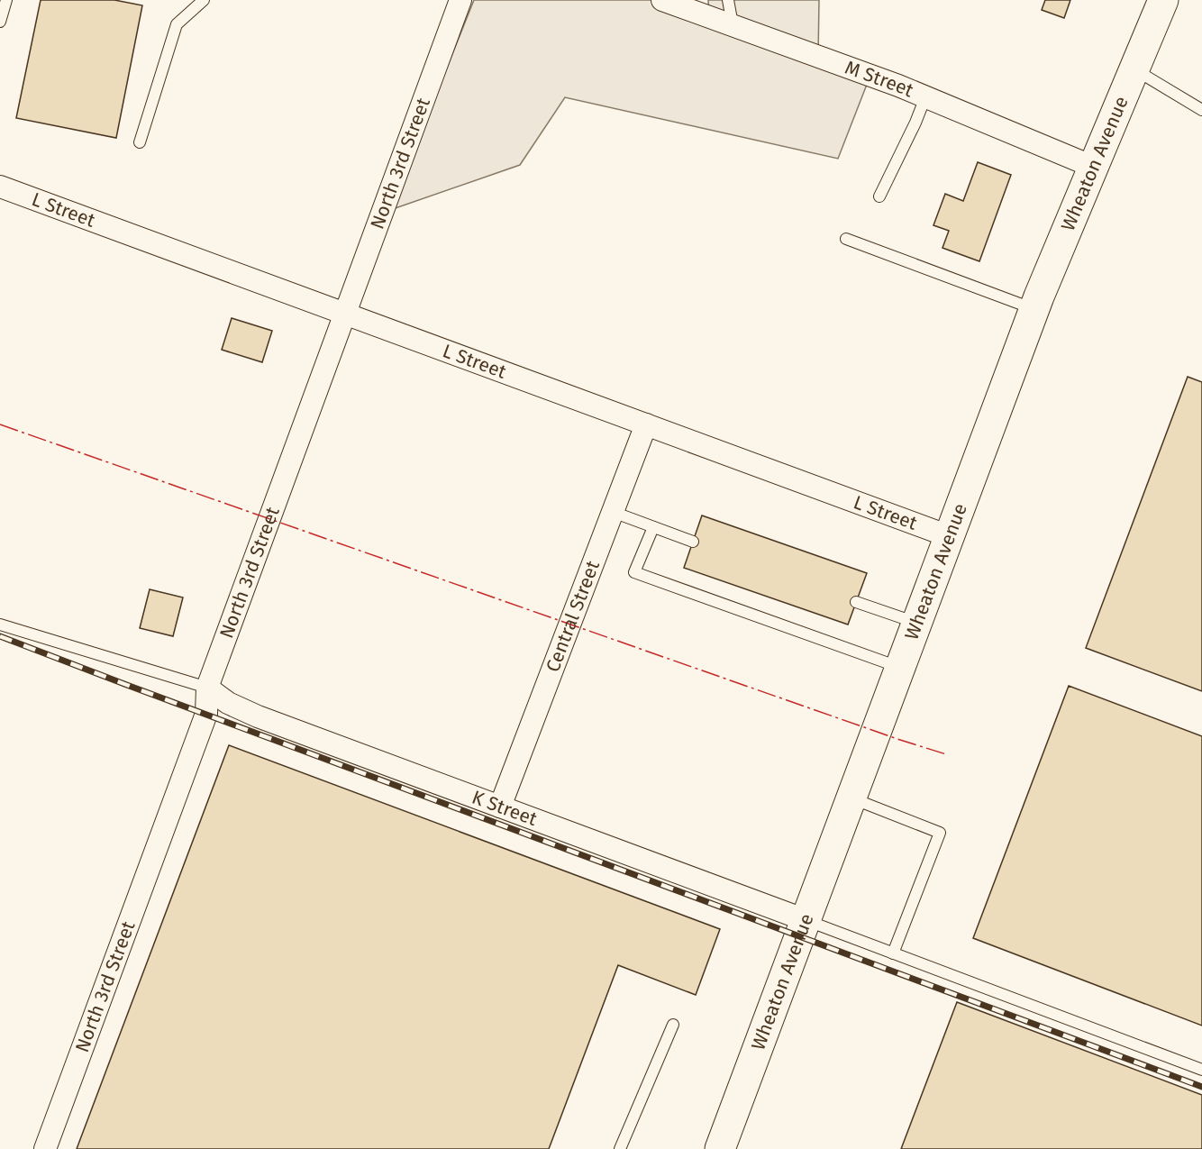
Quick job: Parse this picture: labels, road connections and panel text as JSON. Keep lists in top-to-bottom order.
{
  "streets": {
    "main road": ["Wheaton Avenue"],
    "street": [
      "M Street",
      "North 3rd Street",
      "L Street",
      "Central Street",
      "K Street"
    ]
  },
  "crossings": [
    ["M Street", "Wheaton Avenue"],
    ["North 3rd Street", "L Street"],
    ["North 3rd Street", "K Street"],
    ["Wheaton Avenue", "L Street"],
    ["Wheaton Avenue", "K Street"],
    ["L Street", "Central Street"],
    ["Central Street", "K Street"]
  ]
}
